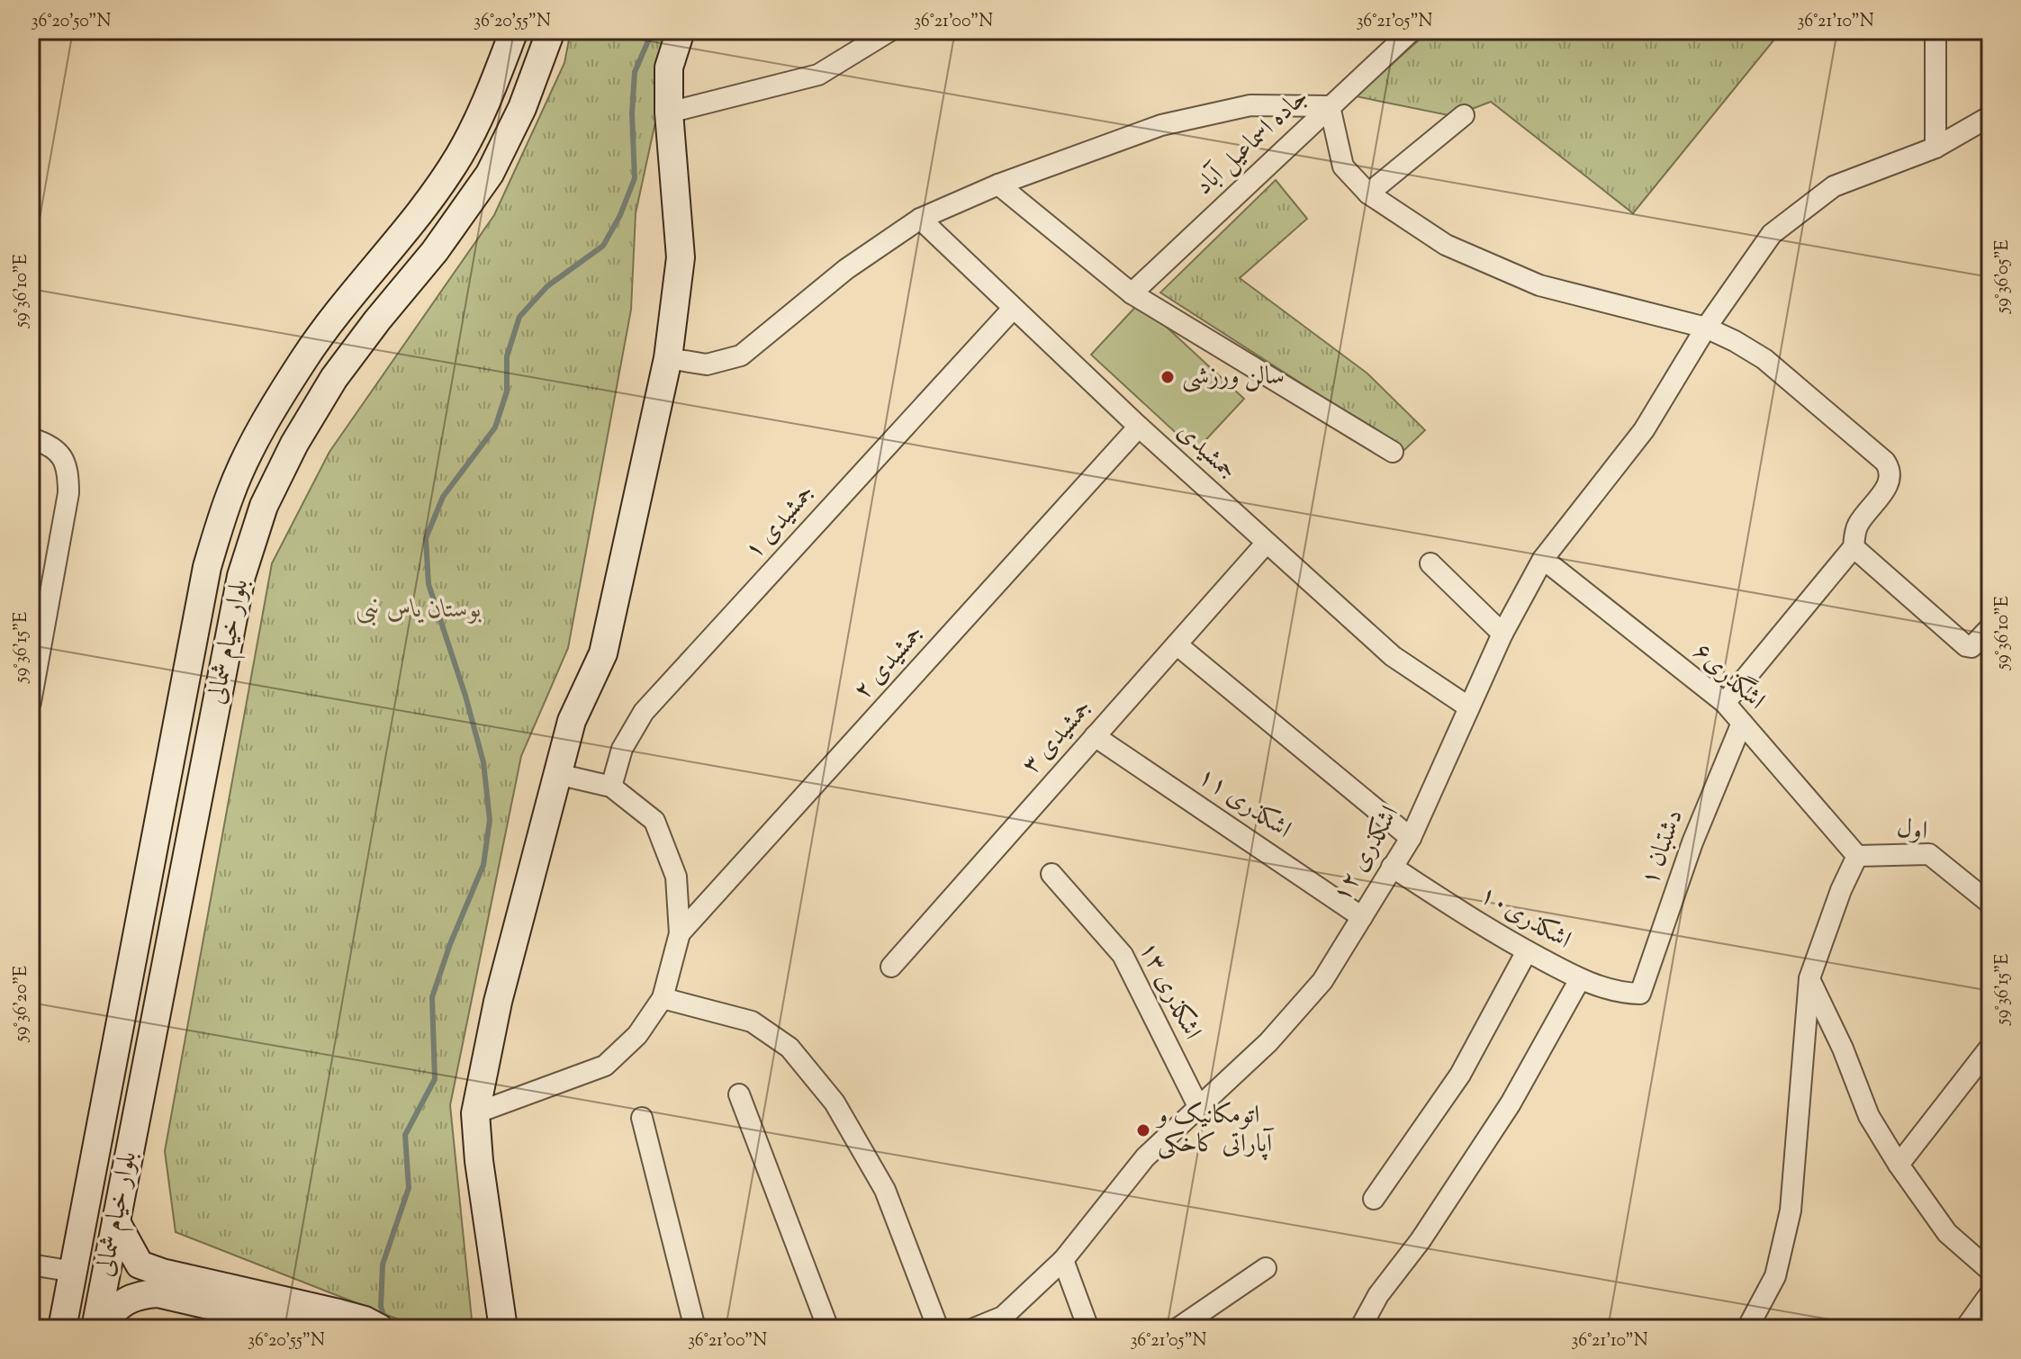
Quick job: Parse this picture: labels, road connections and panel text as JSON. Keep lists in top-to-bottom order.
{
  "streets": {
    "street": [
      "جاده اسماعیل آباد",
      "جمشیدی",
      "جمشیدی ۱",
      "بلوار خیام شمالی",
      "جمشیدی ۲",
      "اشگذری۶",
      "جمشیدی ۳",
      "اشکذری ۱۱",
      "اول",
      "دشتبان ۱",
      "اشکذری ۱۲",
      "اشکذری۱۰",
      "اشکذری ۱۳"
    ]
  },
  "crossings": [
    ["جمشیدی", "جمشیدی ۱"],
    ["جمشیدی", "جمشیدی ۲"],
    ["جمشیدی", "جمشیدی ۳"],
    ["جمشیدی", "اشکذری ۱۲"],
    ["اشگذری۶", "اول"],
    ["اشگذری۶", "دشتبان ۱"],
    ["اشگذری۶", "اشکذری ۱۲"],
    ["جمشیدی ۳", "اشکذری ۱۱"],
    ["اشکذری ۱۱", "اشکذری ۱۲"],
    ["دشتبان ۱", "اشکذری۱۰"],
    ["اشکذری ۱۲", "اشکذری۱۰"],
    ["اشکذری ۱۲", "اشکذری ۱۳"]
  ],
  "parks": ["بوستان یاس نبی"],
  "places": ["سالن ورزشی", "اتومکانیک و آپاراتی کاخکی"],
  "coordinates": [
    "36°20'50\"N",
    "36°20'55\"N",
    "36°21'00\"N",
    "36°21'05\"N",
    "36°21'10\"N",
    "59°36'05\"E",
    "59°36'10\"E",
    "59°36'15\"E",
    "59°36'20\"E"
  ]
}
